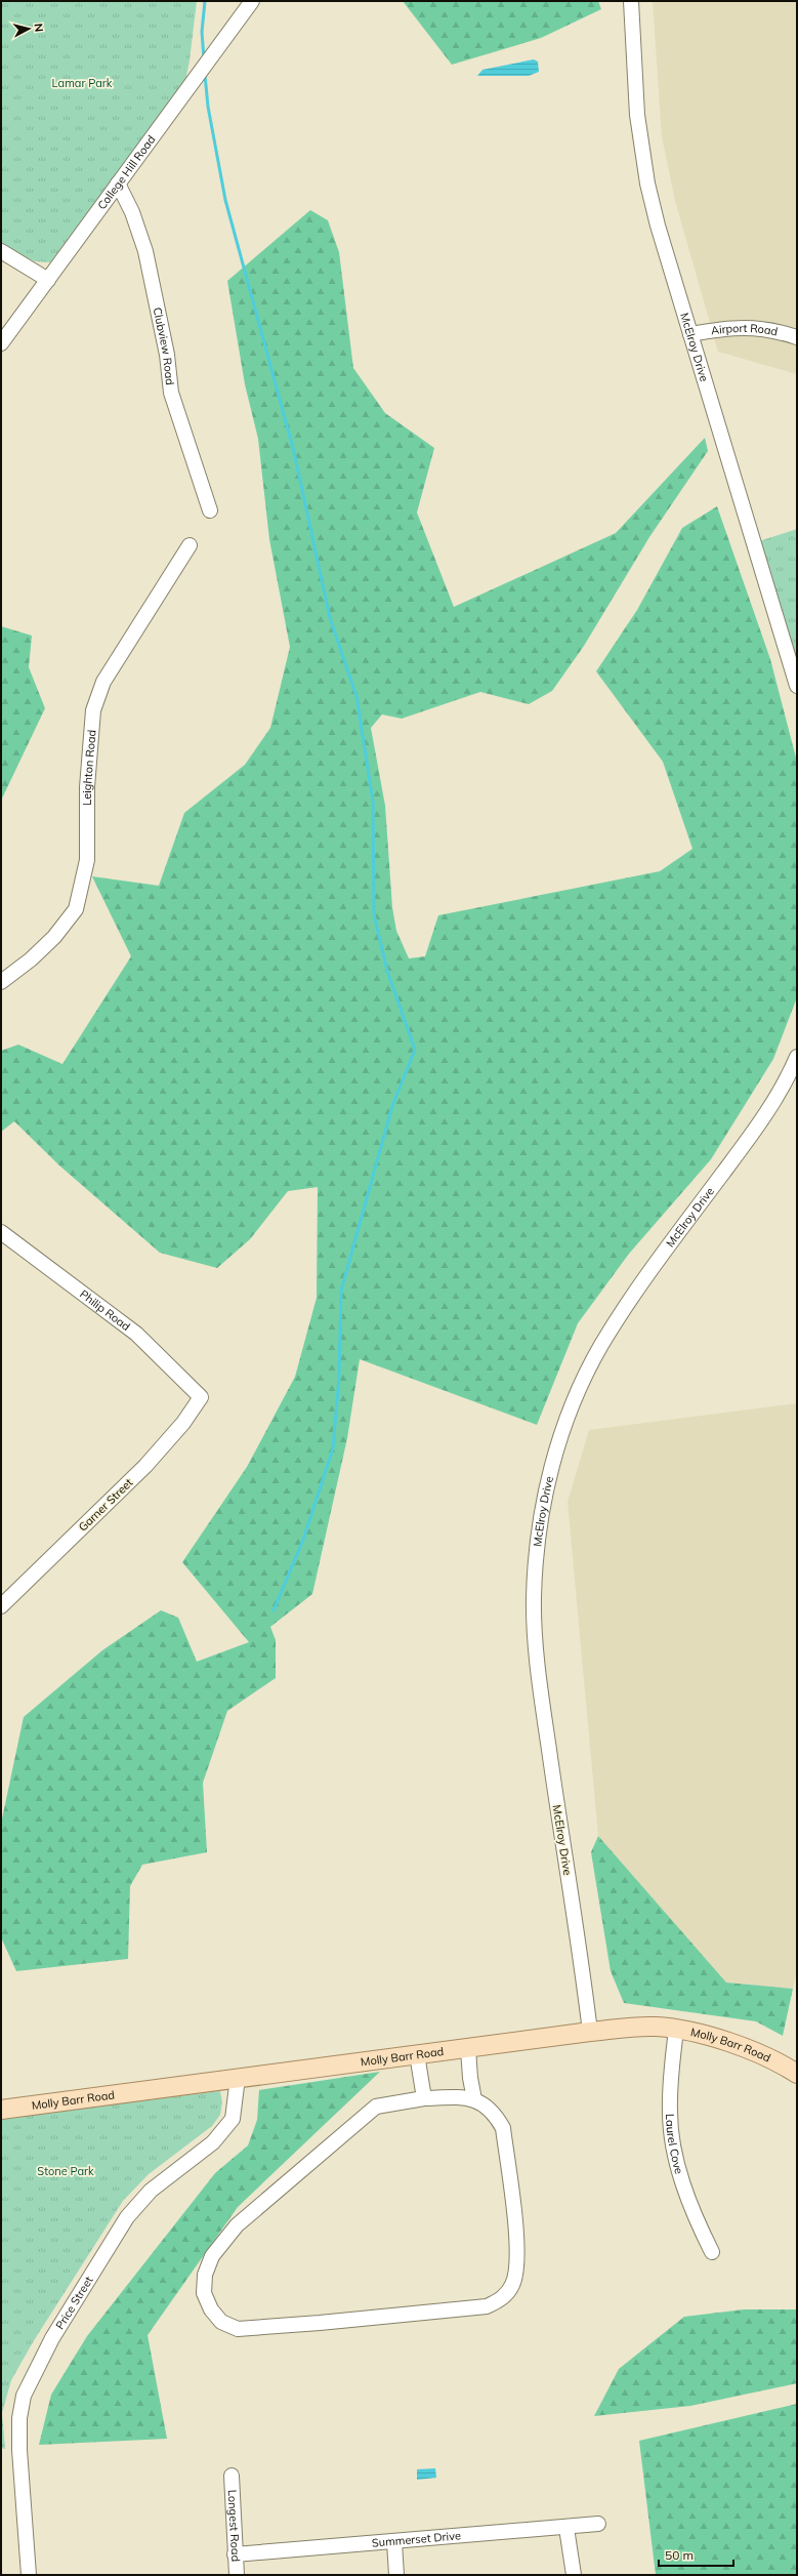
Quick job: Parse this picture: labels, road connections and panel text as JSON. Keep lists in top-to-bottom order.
{
  "streets": {
    "main road": ["Molly Barr Road"],
    "street": [
      "College Hill Road",
      "Airport Road",
      "Clubview Road",
      "McElroy Drive",
      "Leighton Road",
      "Philip Road",
      "Garner Street",
      "Laurel Cove",
      "Price Street",
      "Longest Road",
      "Summerset Drive"
    ]
  },
  "crossings": [
    ["College Hill Road", "Clubview Road"],
    ["Airport Road", "McElroy Drive"],
    ["McElroy Drive", "Molly Barr Road"],
    ["Philip Road", "Garner Street"],
    ["Molly Barr Road", "Laurel Cove"],
    ["Molly Barr Road", "Price Street"],
    ["Longest Road", "Summerset Drive"]
  ],
  "parks": ["Lamar Park", "Stone Park"],
  "scale_bar": "50 m",
  "north": "right"
}
